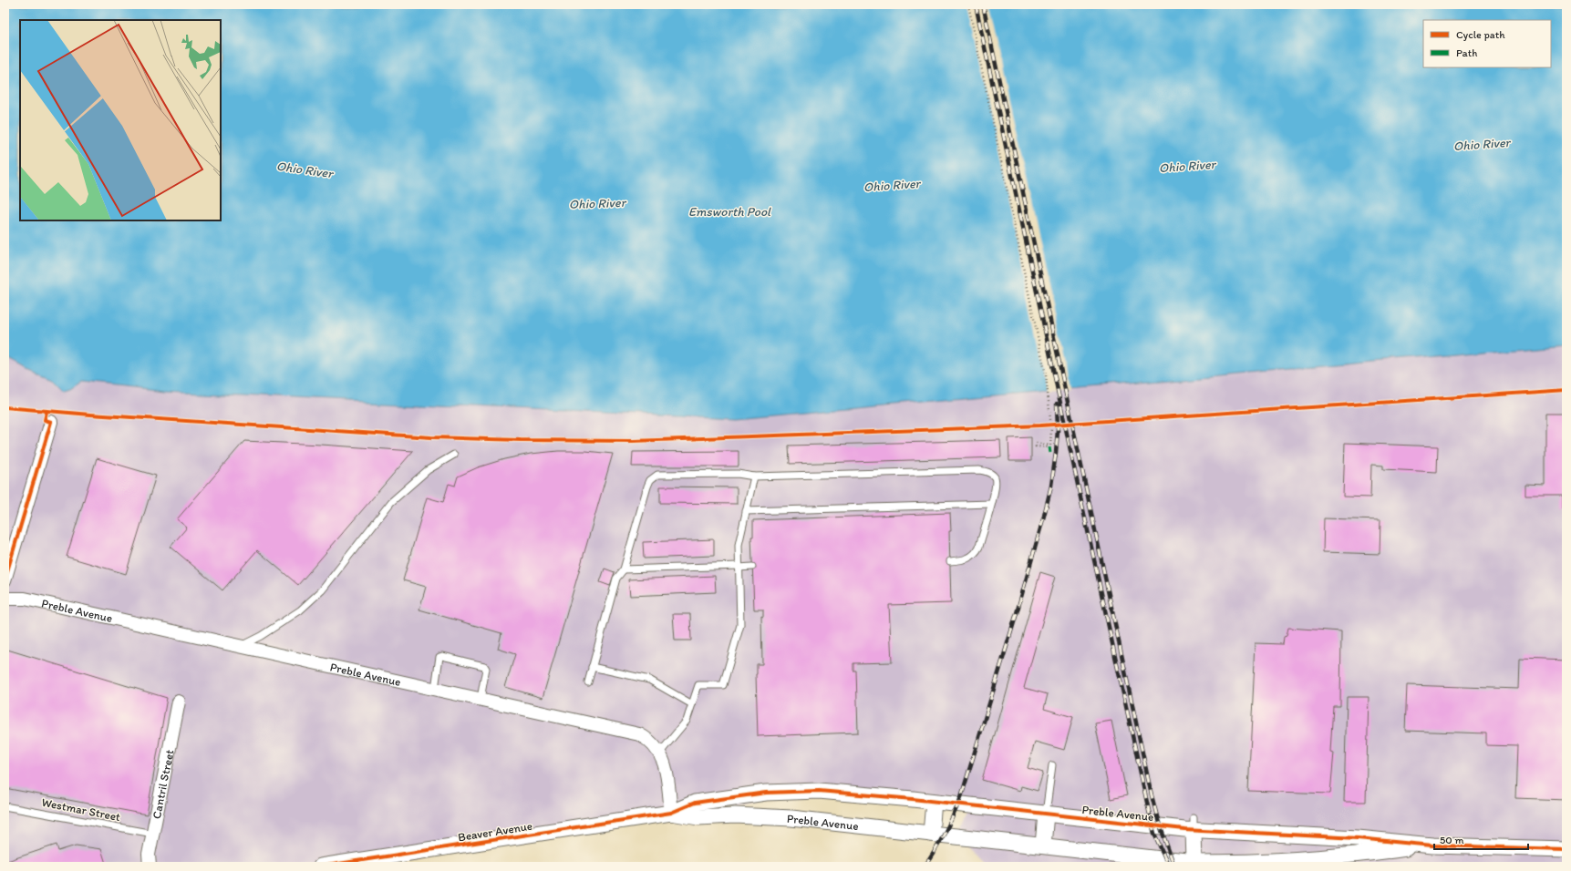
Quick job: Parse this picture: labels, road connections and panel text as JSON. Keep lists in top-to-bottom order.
{
  "streets": {
    "street": ["Preble Avenue", "Cantril Street", "Beaver Avenue"],
    "lane": ["Westmar Street"]
  },
  "crossings": [
    ["Preble Avenue", "Beaver Avenue"],
    ["Cantril Street", "Westmar Street"]
  ],
  "water": ["Ohio River", "Emsworth Pool"],
  "legend": ["Cycle path", "Path"],
  "scale_bar": "50 m"
}
